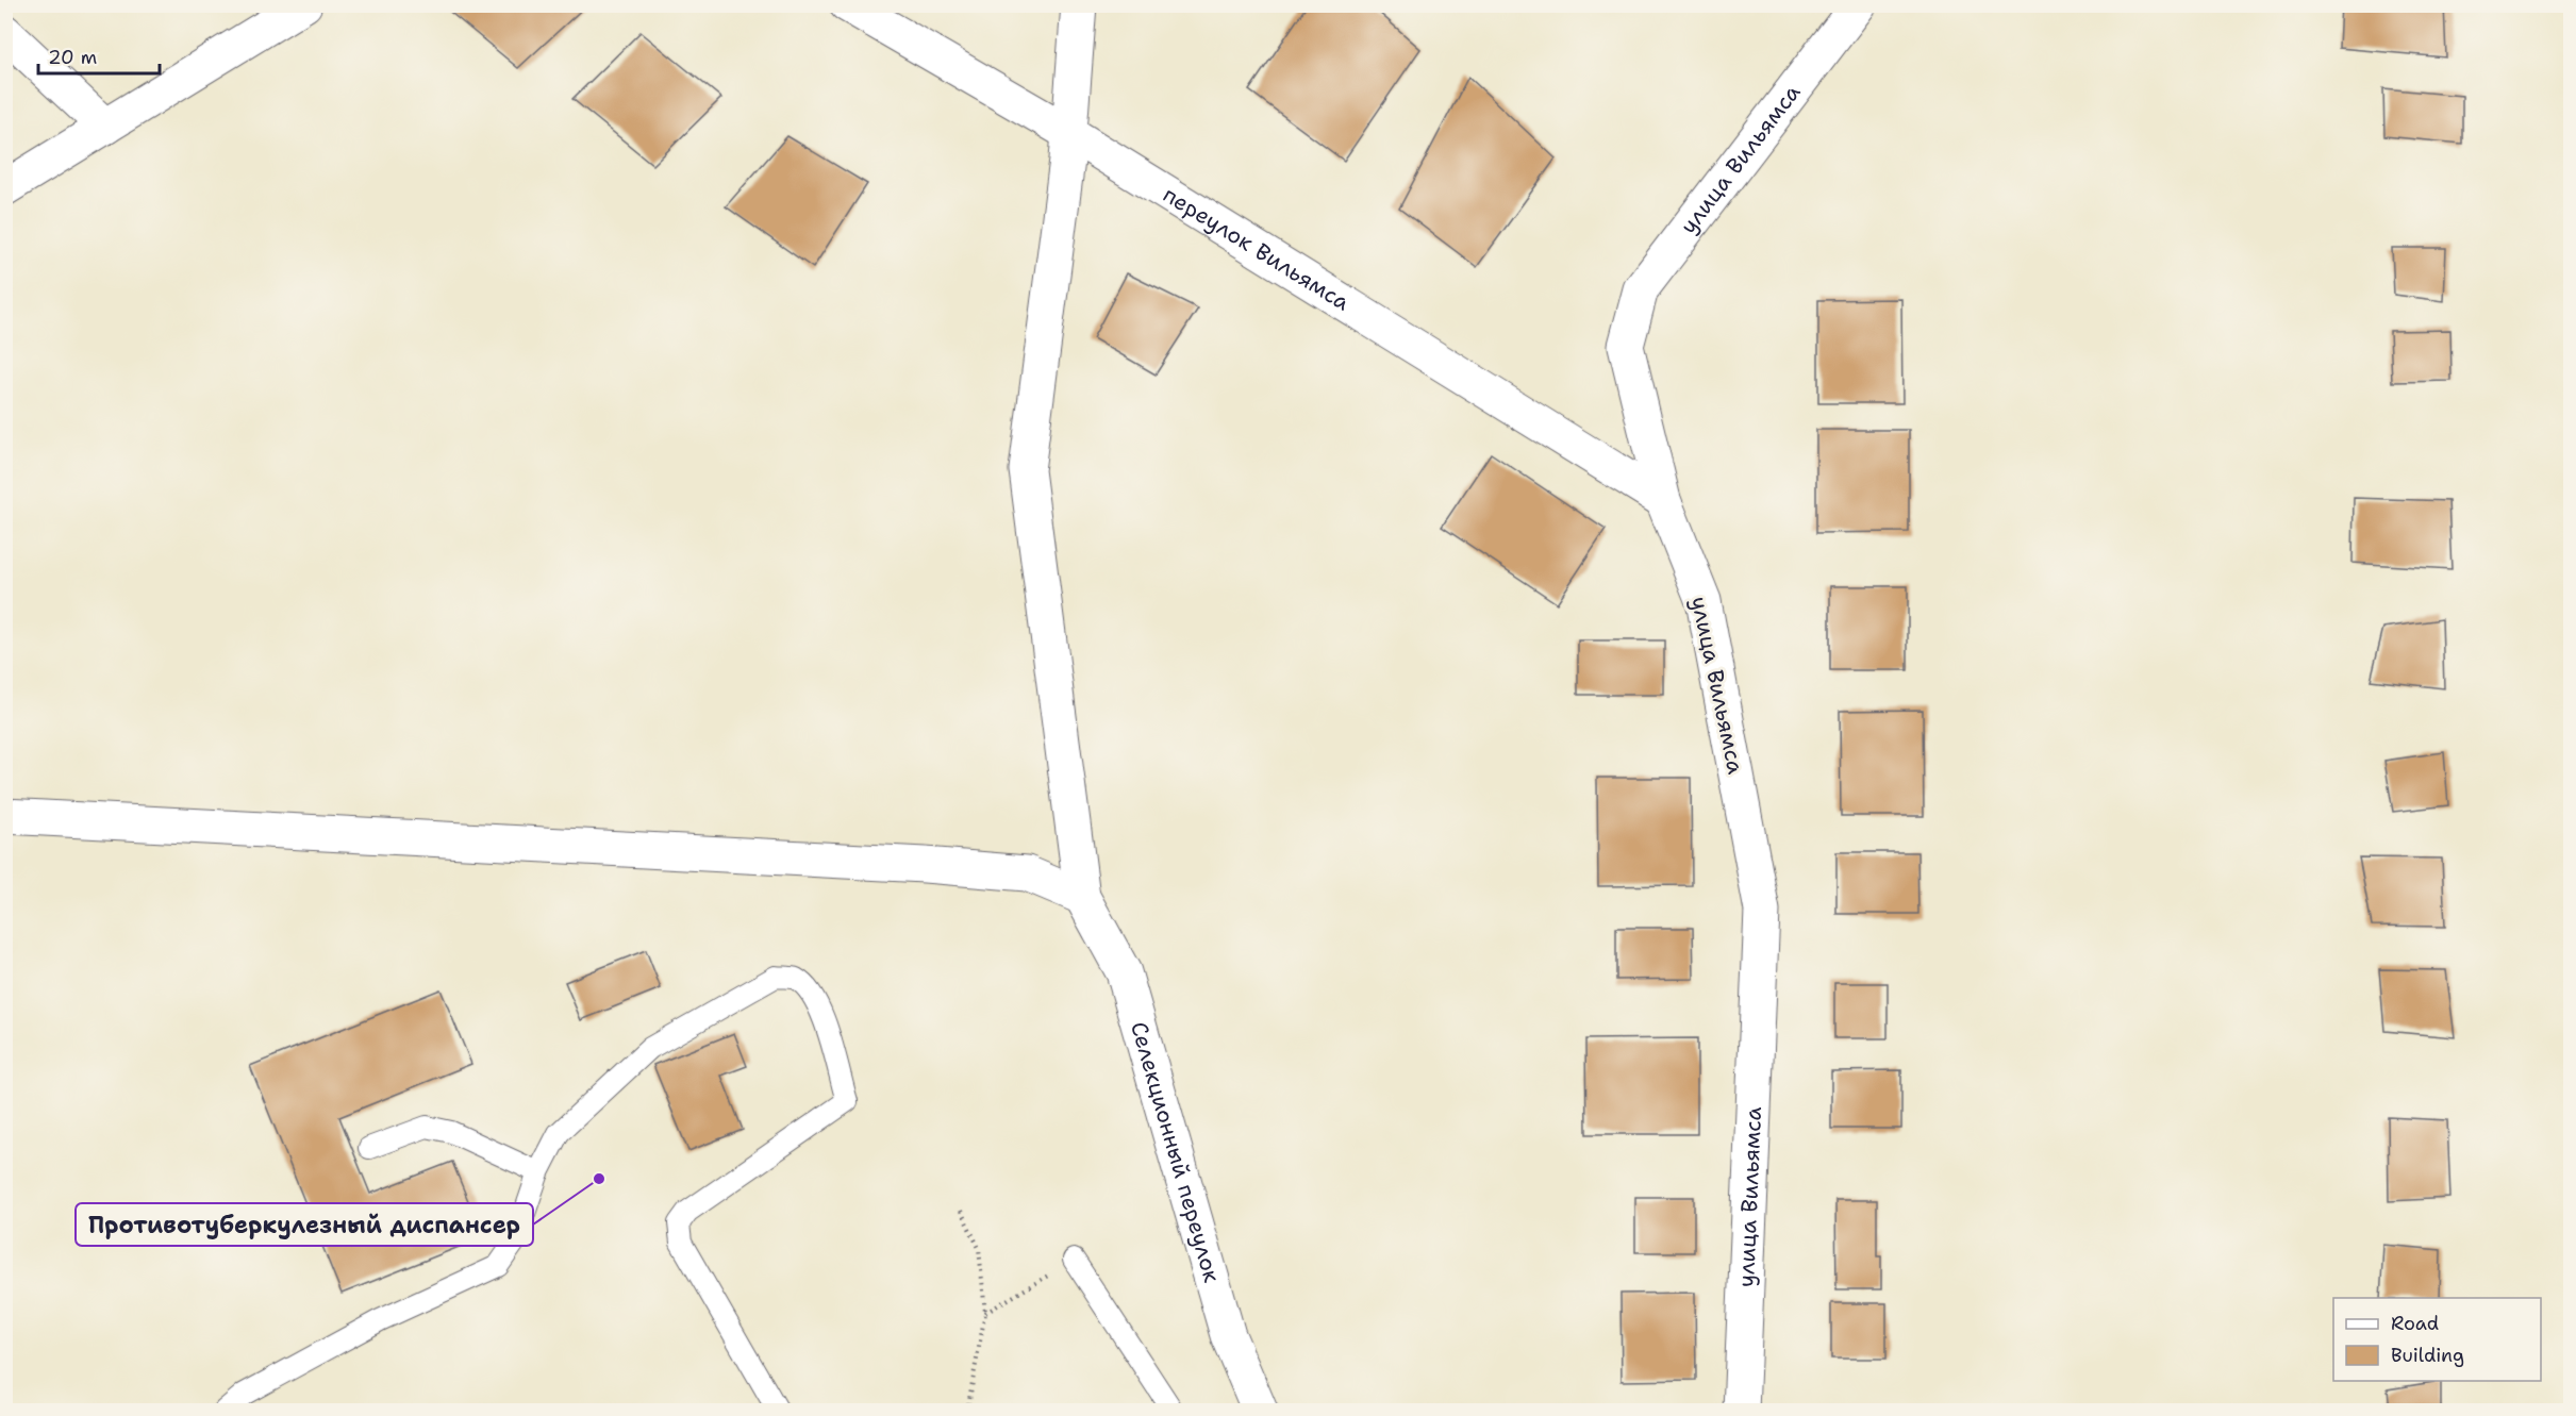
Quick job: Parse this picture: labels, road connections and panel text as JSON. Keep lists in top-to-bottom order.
{
  "streets": {
    "street": ["улица Вильямса", "переулок Вильямса", "Селекционный переулок"]
  },
  "crossings": [
    ["улица Вильямса", "переулок Вильямса"]
  ],
  "places": ["Противотуберкулезный диспансер"],
  "legend": ["Road", "Building"],
  "scale_bar": "20 m"
}
